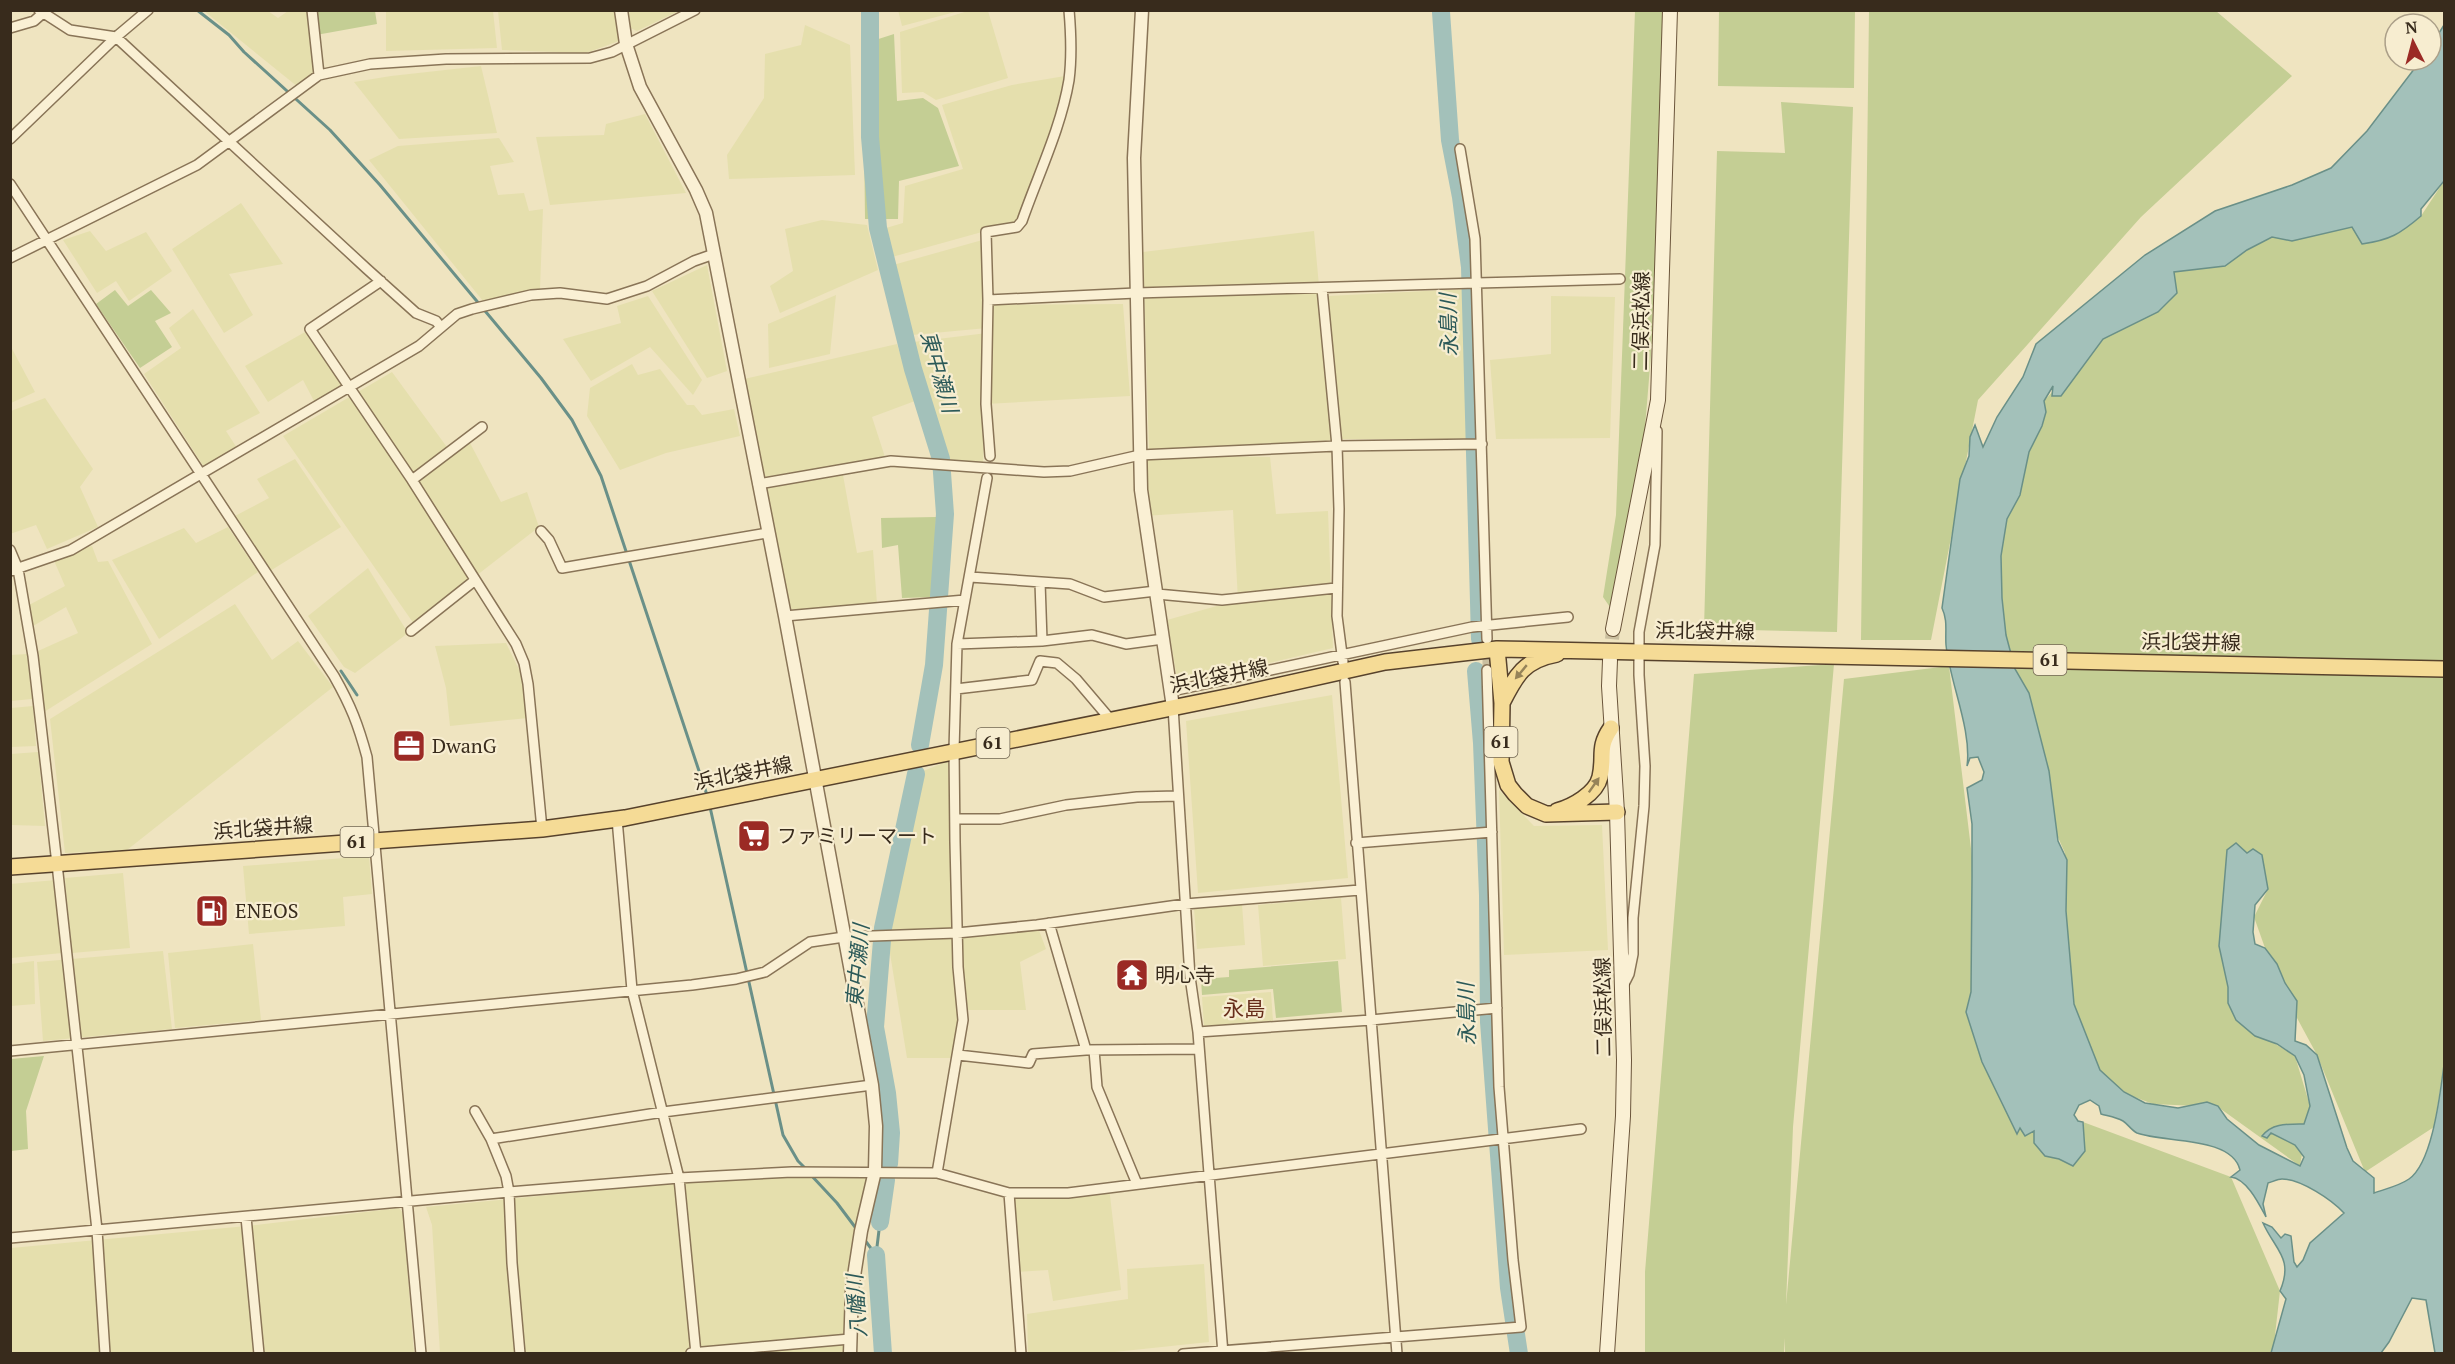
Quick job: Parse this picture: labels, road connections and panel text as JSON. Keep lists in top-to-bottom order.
{
  "streets": {
    "main road": ["二俣浜松線", "浜北袋井線", "61"]
  },
  "crossings": [
    ["浜北袋井線", "61"]
  ],
  "districts": ["永島"],
  "water": ["永島川", "東中瀬川", "八幡川"],
  "places": {
    "office": ["DwanG"],
    "supermarket": ["ファミリーマート"],
    "fuel station": ["ENEOS"],
    "temple": ["明心寺"]
  },
  "north": "top"
}
